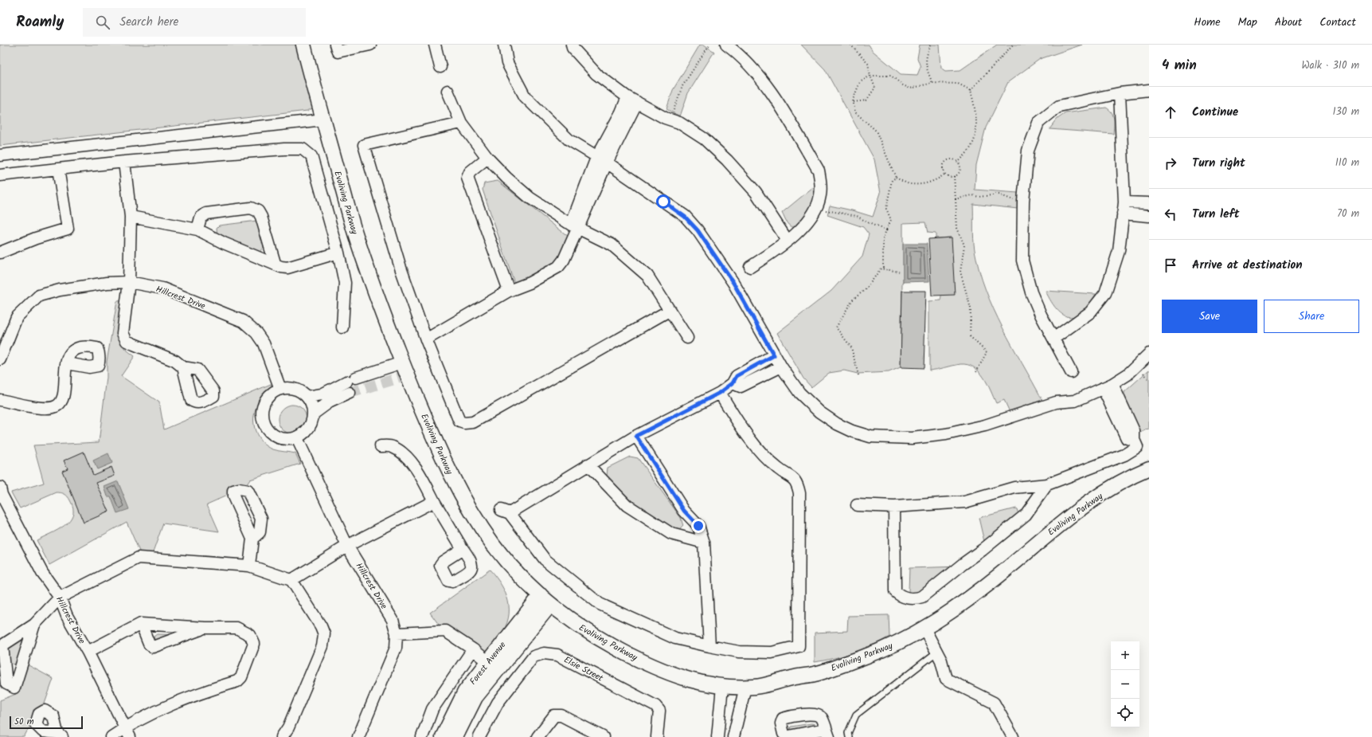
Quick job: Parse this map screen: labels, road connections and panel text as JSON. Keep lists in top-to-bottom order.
{
  "streets": {
    "street": [
      "Evoliving Parkway",
      "Hillcrest Drive",
      "Forest Avenue",
      "Elsie Street"
    ]
  },
  "crossings": [
    ["Evoliving Parkway", "Forest Avenue"]
  ],
  "scale_bar": "50 m",
  "page": {
    "header": "Roamly",
    "search": "Search here",
    "nav": [
      "Home",
      "Map",
      "About",
      "Contact"
    ],
    "heading": ["4 min", "Walk · 310 m"],
    "list": [
      ["Continue", "130 m"],
      ["Turn right", "110 m"],
      ["Turn left", "70 m"],
      "Arrive at destination"
    ],
    "buttons": ["Save", "Share"],
    "map_buttons": ["+", "−"],
    "scale": "50 m"
  }
}
